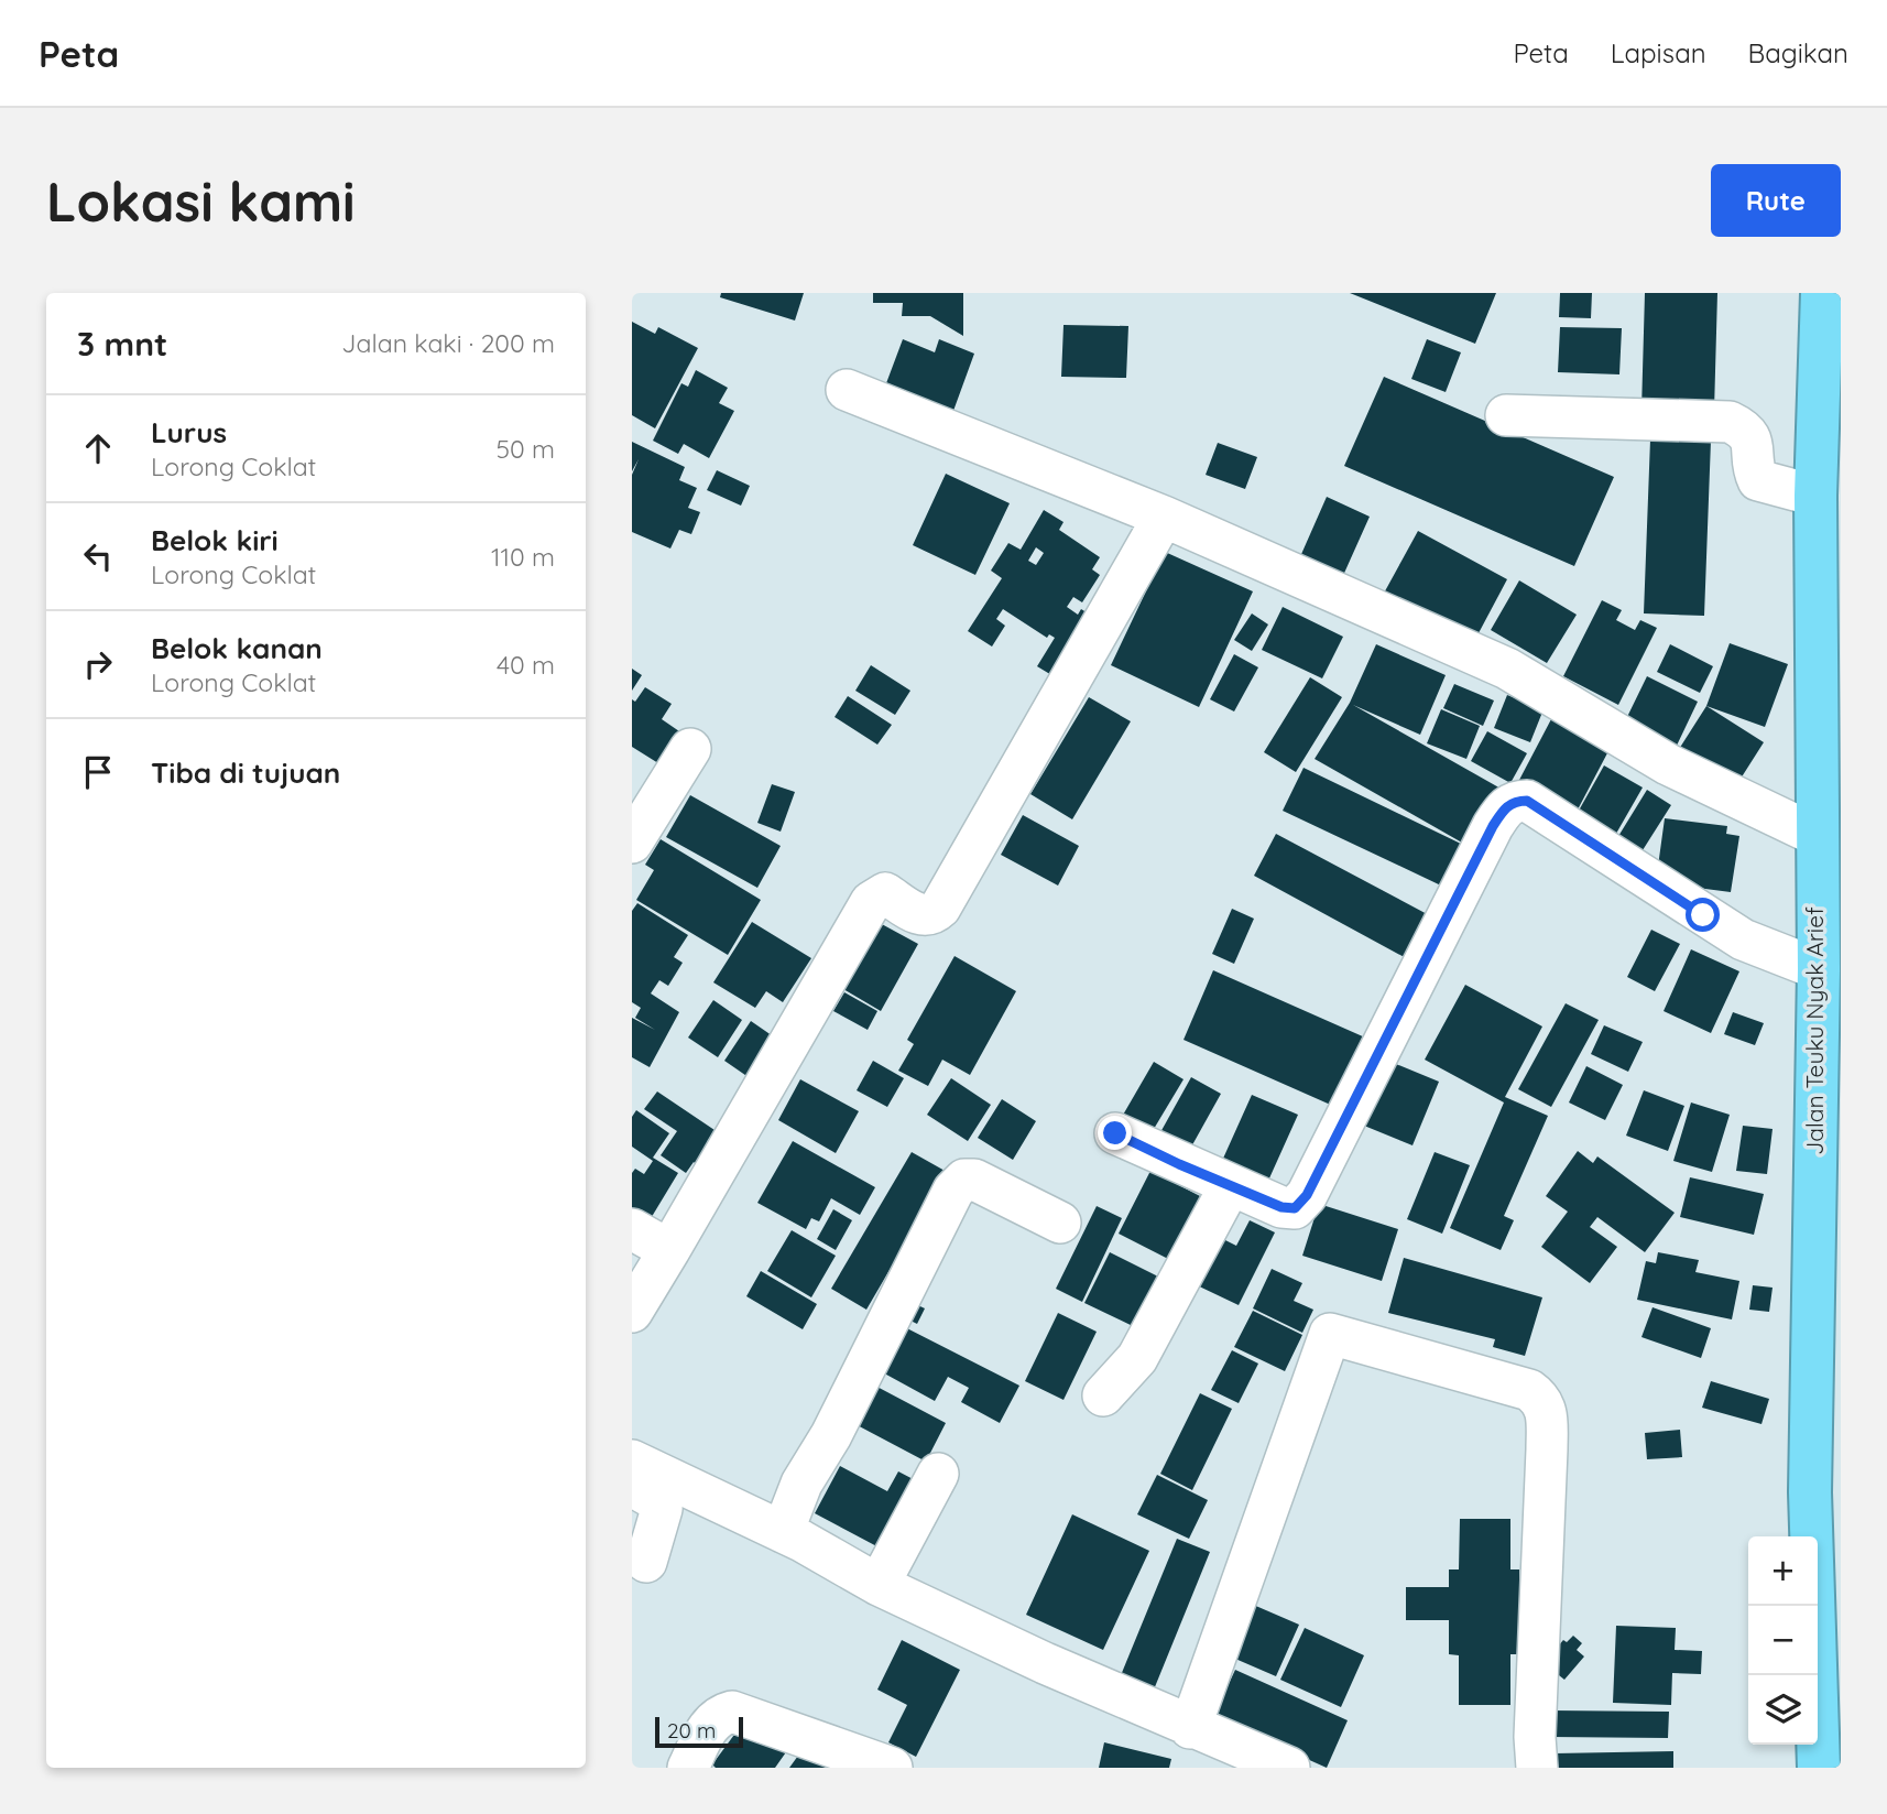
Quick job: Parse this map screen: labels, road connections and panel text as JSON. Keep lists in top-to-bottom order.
{
  "streets": {
    "highway": ["Jalan Teuku Nyak Arief"]
  },
  "scale_bar": "20 m",
  "page": {
    "header": "Peta",
    "nav": ["Peta", "Lapisan", "Bagikan"],
    "buttons": "Rute",
    "title": "Lokasi kami",
    "heading": ["3 mnt", "Jalan kaki · 200 m"],
    "list": [
      ["Lurus", "Lorong Coklat", "50 m"],
      ["Belok kiri", "Lorong Coklat", "110 m"],
      ["Belok kanan", "Lorong Coklat", "40 m"],
      "Tiba di tujuan"
    ],
    "map_buttons": ["+", "−"],
    "scale": "20 m"
  }
}
